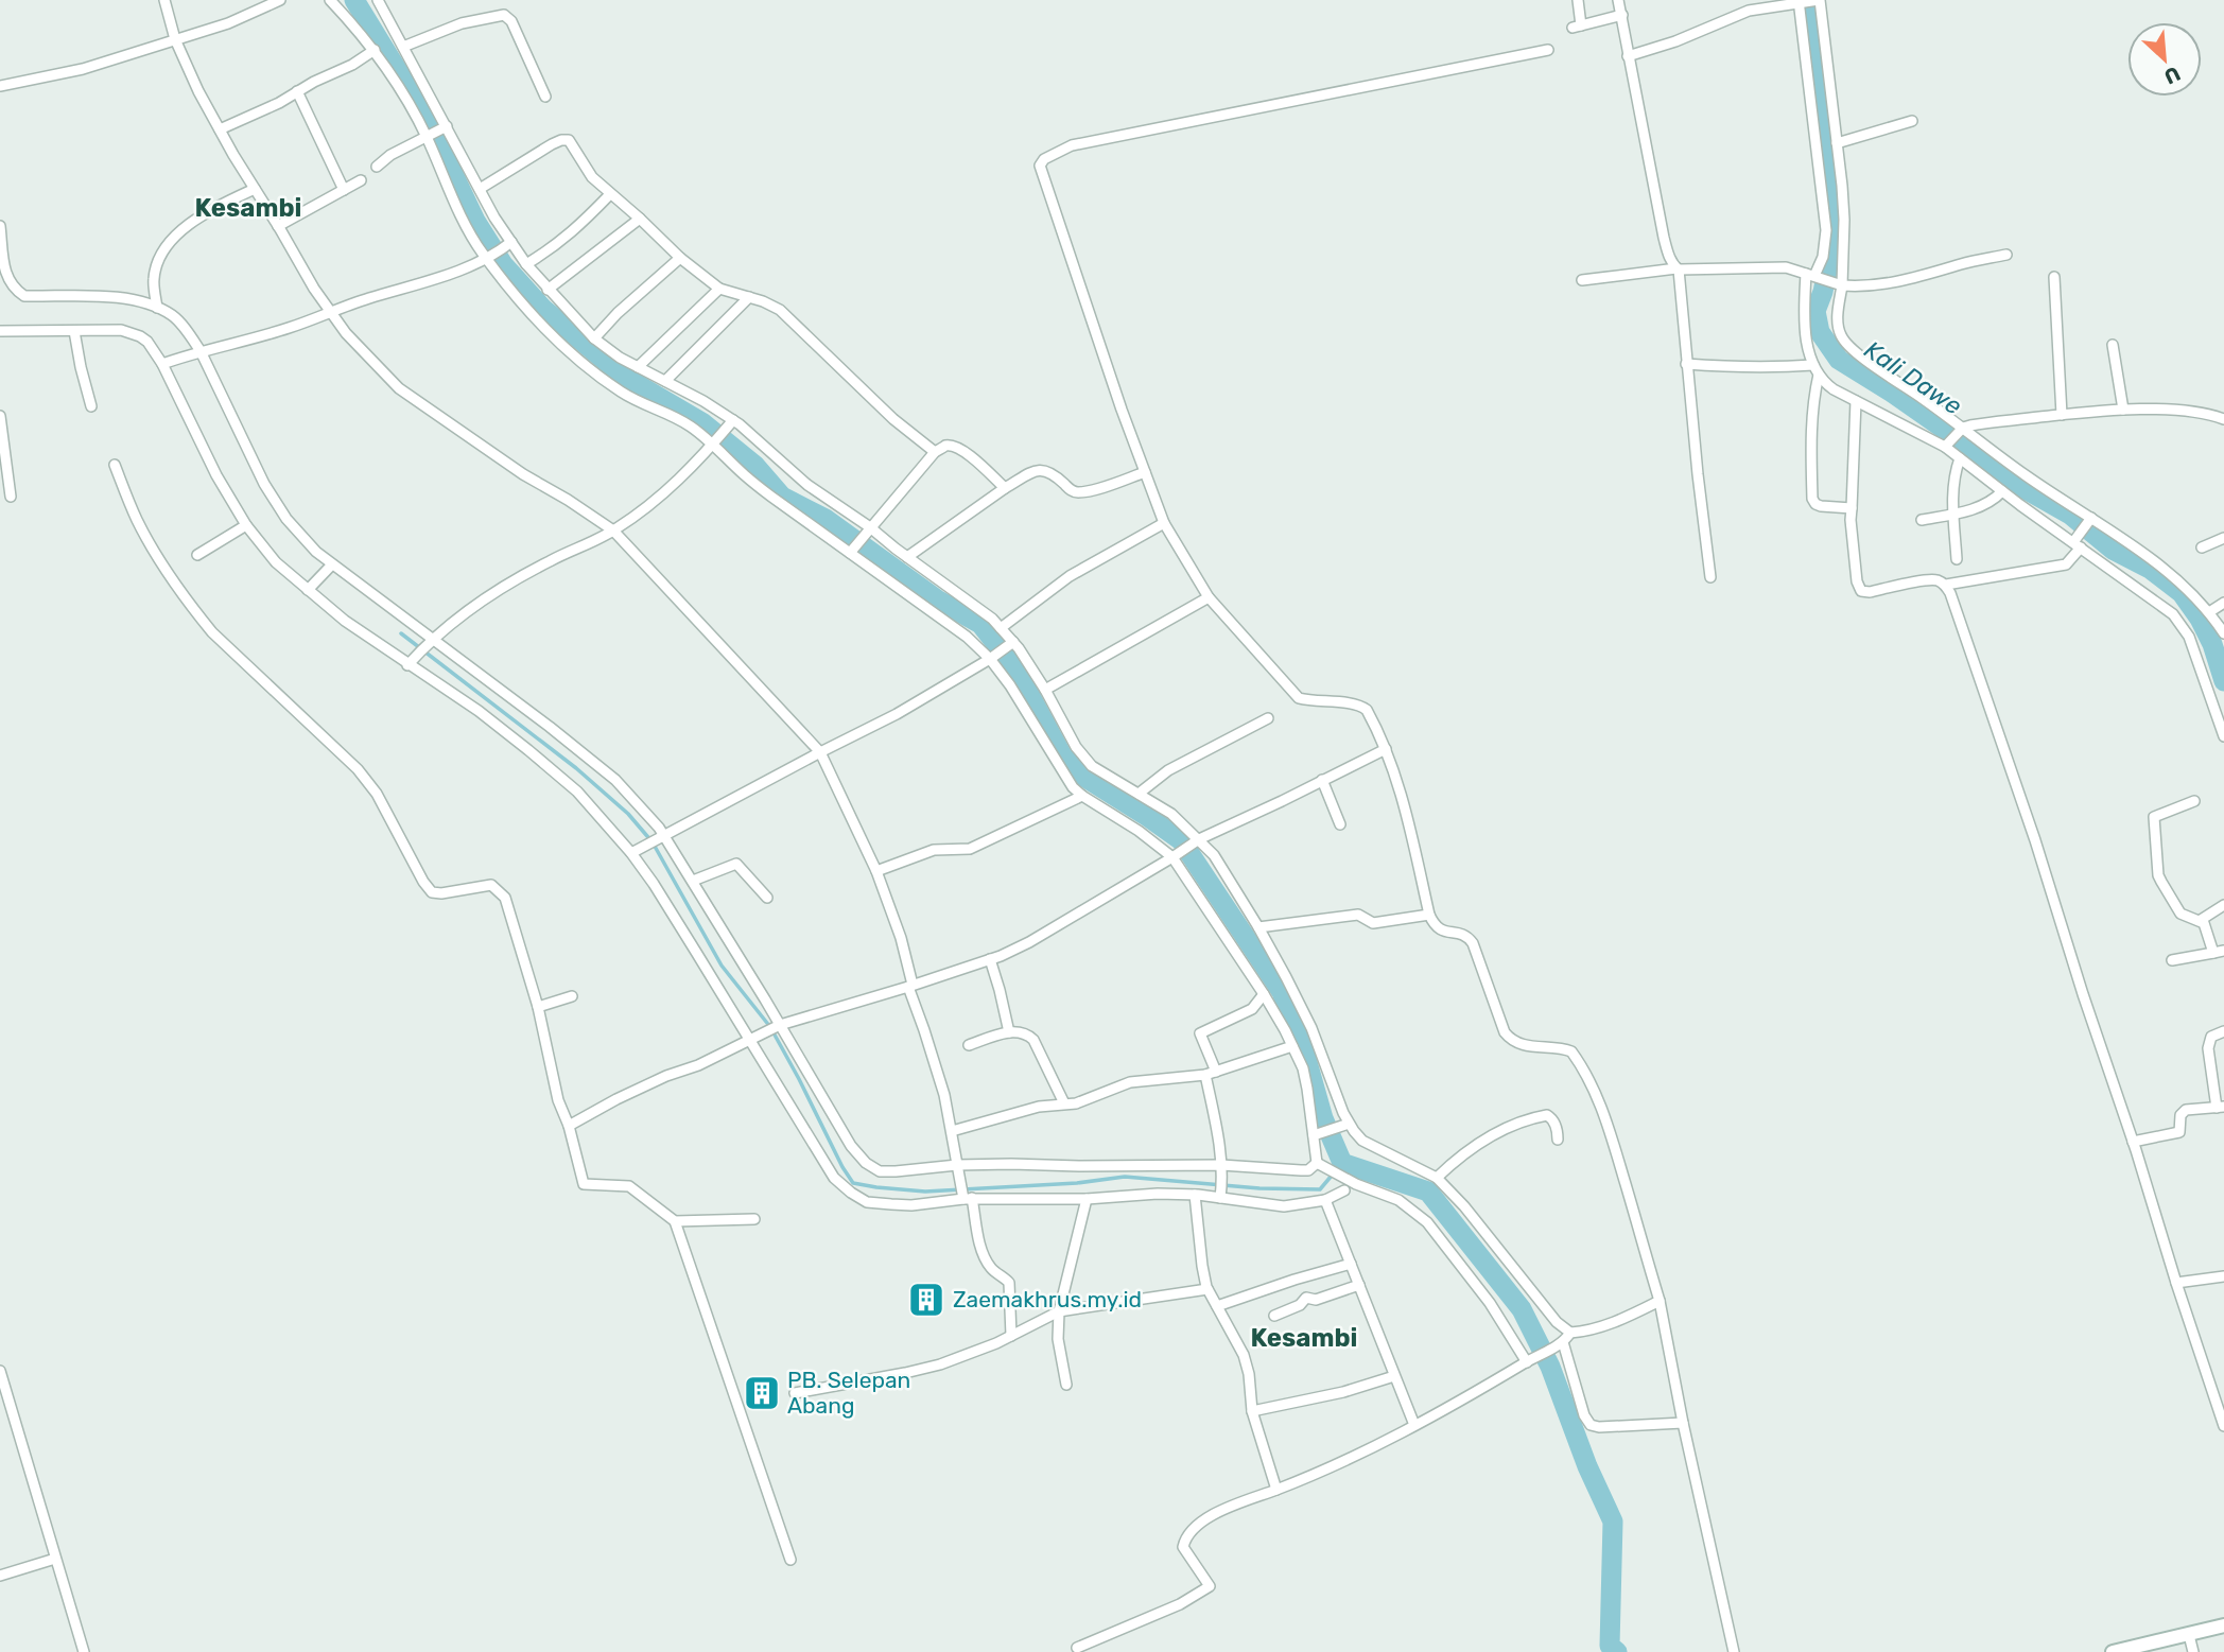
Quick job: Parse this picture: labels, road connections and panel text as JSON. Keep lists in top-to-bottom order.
{
  "districts": ["Kesambi", "Kesambi"],
  "water": ["Kali Dawe"],
  "places": {
    "building": ["Zaemakhrus.my.id", "PB. Selepan Abang"]
  },
  "north": "bottom right"
}
